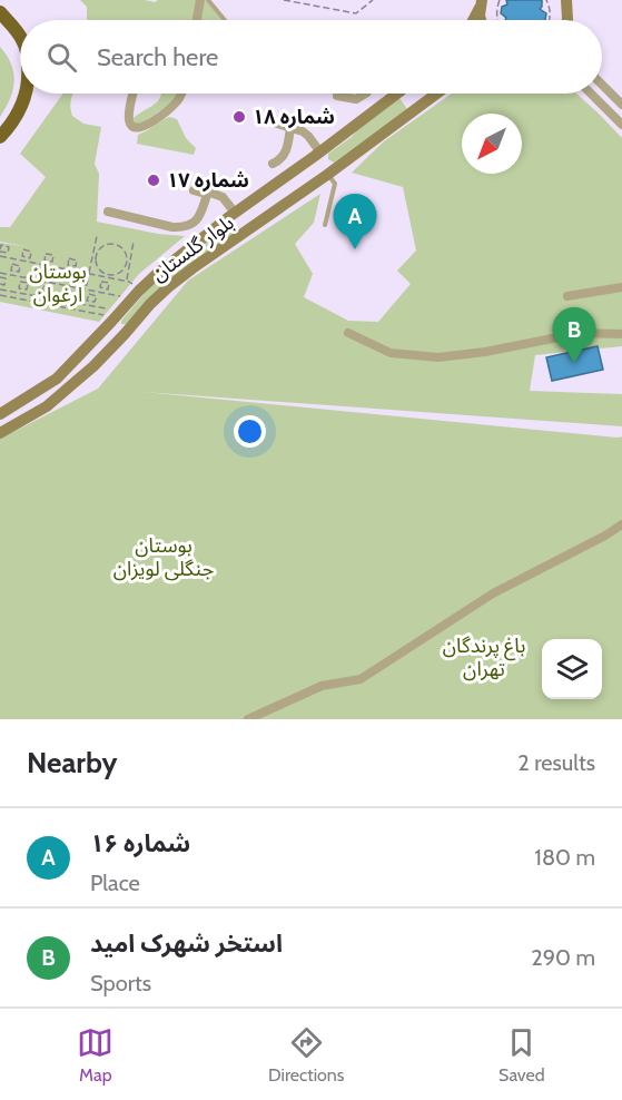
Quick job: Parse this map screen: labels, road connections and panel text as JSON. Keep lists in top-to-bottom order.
{
  "streets": {
    "main road": ["بلوار گلستان"]
  },
  "parks": ["بوستان ارغوان", "بوستان جنگلی لویزان", "باغ پرندگان تهران"],
  "places": ["شماره ۱۸", "شماره ۱۷"],
  "north": "bottom left",
  "page": {
    "search": "Search here",
    "pins": ["A", "B"],
    "heading": ["Nearby", "2 results"],
    "list": [
      {
        "mark": "A",
        "name": "شماره ۱۶",
        "note": "Place",
        "value": "180 m"
      },
      {
        "mark": "B",
        "name": "استخر شهرک امید",
        "note": "Sports",
        "value": "290 m"
      }
    ],
    "nav": ["Map", "Directions", "Saved"]
  }
}
